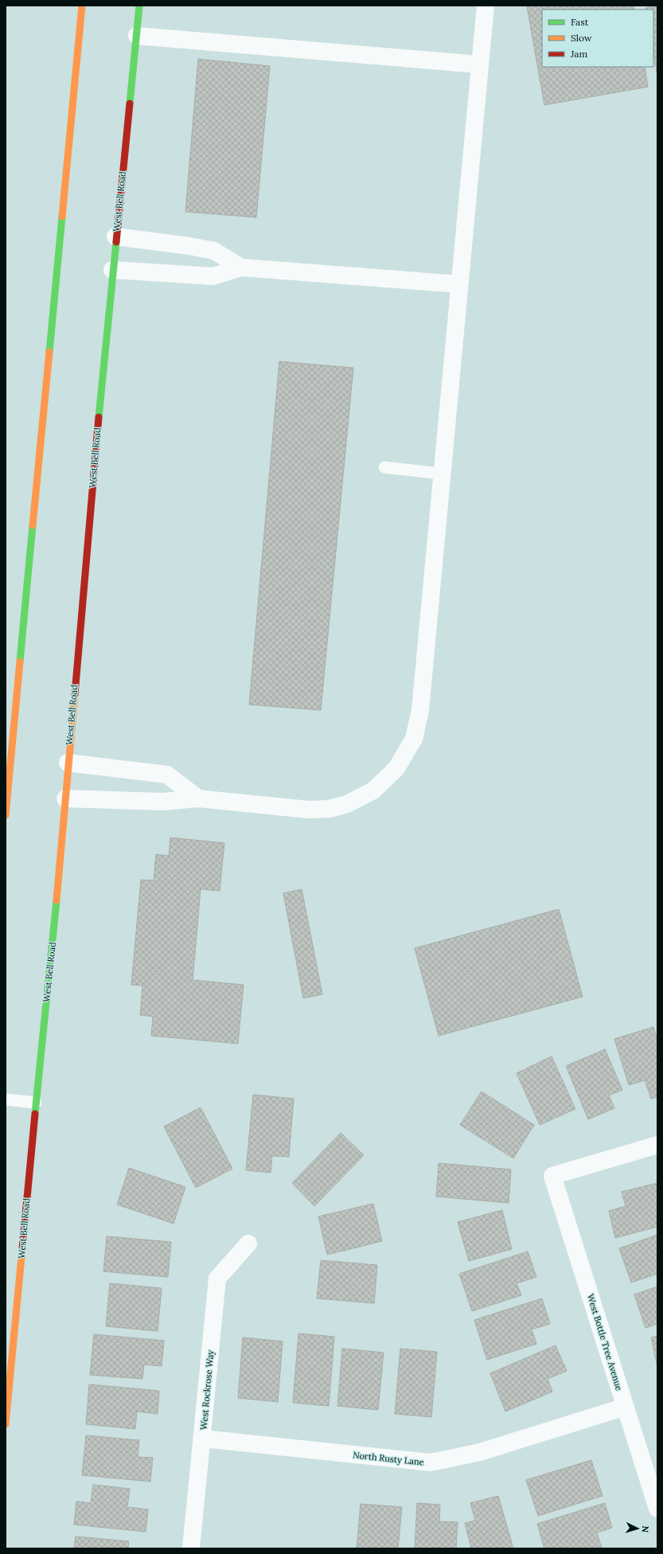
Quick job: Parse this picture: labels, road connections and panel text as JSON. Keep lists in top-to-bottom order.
{
  "streets": {
    "main road": ["West Bell Road"],
    "street": ["West Bottle Tree Avenue", "West Rockrose Way", "North Rusty Lane"]
  },
  "crossings": [
    ["West Bottle Tree Avenue", "North Rusty Lane"],
    ["West Rockrose Way", "North Rusty Lane"]
  ],
  "legend": ["Fast", "Slow", "Jam"],
  "north": "right"
}
